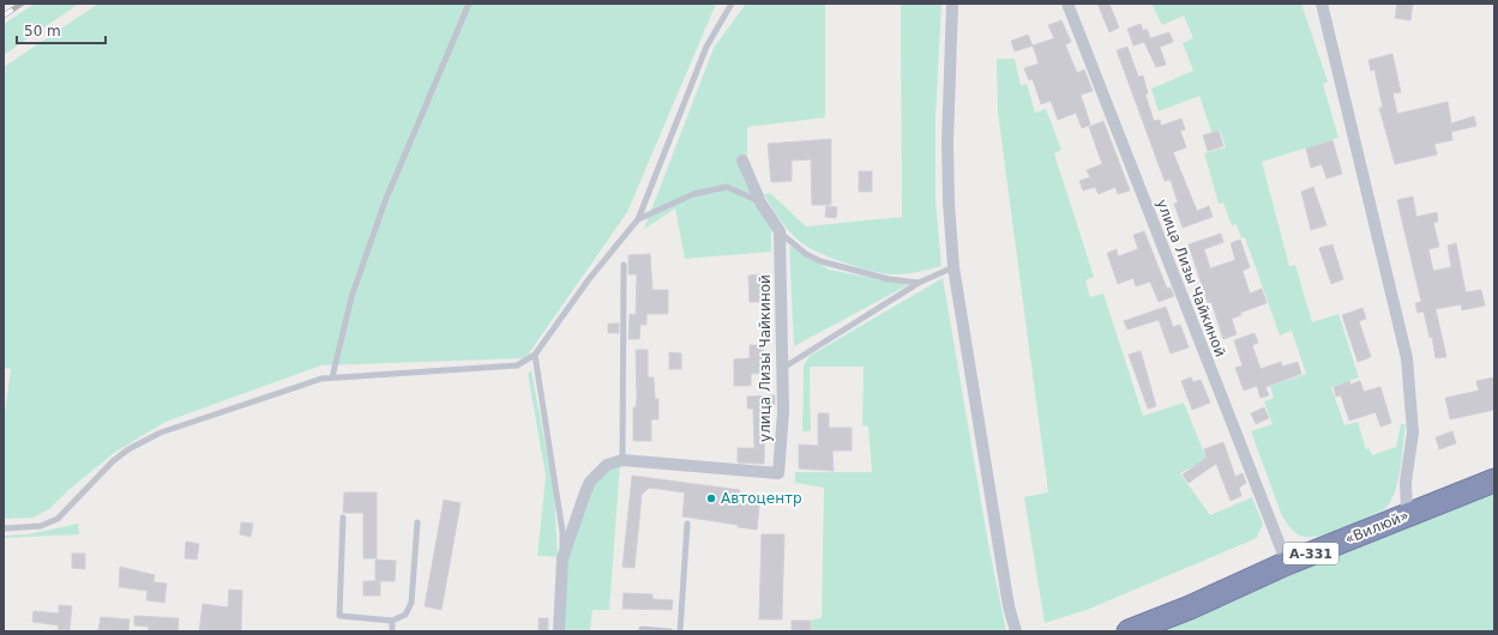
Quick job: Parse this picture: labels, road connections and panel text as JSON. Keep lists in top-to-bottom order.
{
  "streets": {
    "highway": ["«Вилюй»", "А-331"],
    "street": ["улица Лизы Чайкиной"]
  },
  "crossings": [
    ["улица Лизы Чайкиной", "«Вилюй»"]
  ],
  "places": ["Автоцентр"],
  "scale_bar": "50 m"
}
